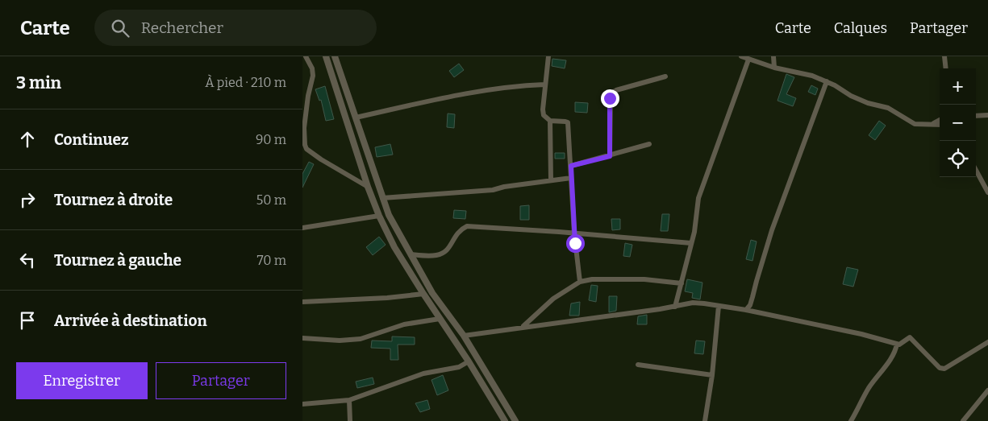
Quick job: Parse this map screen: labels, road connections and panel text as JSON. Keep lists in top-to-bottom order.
{
  "page": {
    "header": "Carte",
    "search": "Rechercher",
    "nav": ["Carte", "Calques", "Partager"],
    "heading": ["3 min", "À pied · 210 m"],
    "map_buttons": ["+", "−"],
    "list": [
      ["Continuez", "90 m"],
      ["Tournez à droite", "50 m"],
      ["Tournez à gauche", "70 m"],
      "Arrivée à destination"
    ],
    "buttons": ["Enregistrer", "Partager"]
  }
}
